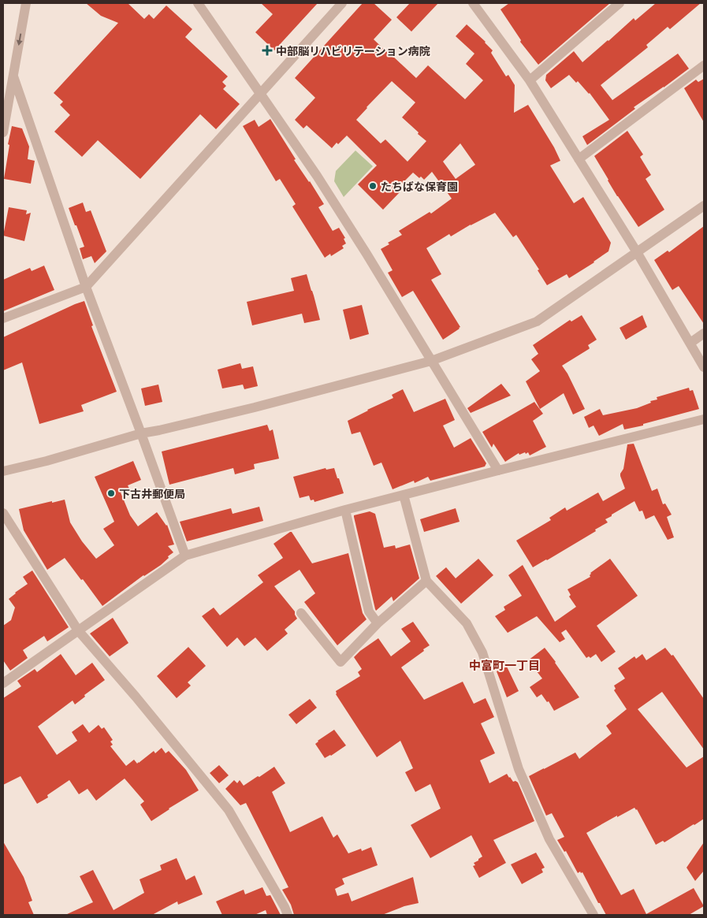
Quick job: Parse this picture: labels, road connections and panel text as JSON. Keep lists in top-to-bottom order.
{
  "districts": ["中富町一丁目"],
  "places": {
    "health": ["中部脳リハビリテーション病院"],
    "other": ["たちばな保育園", "下古井郵便局"]
  }
}
